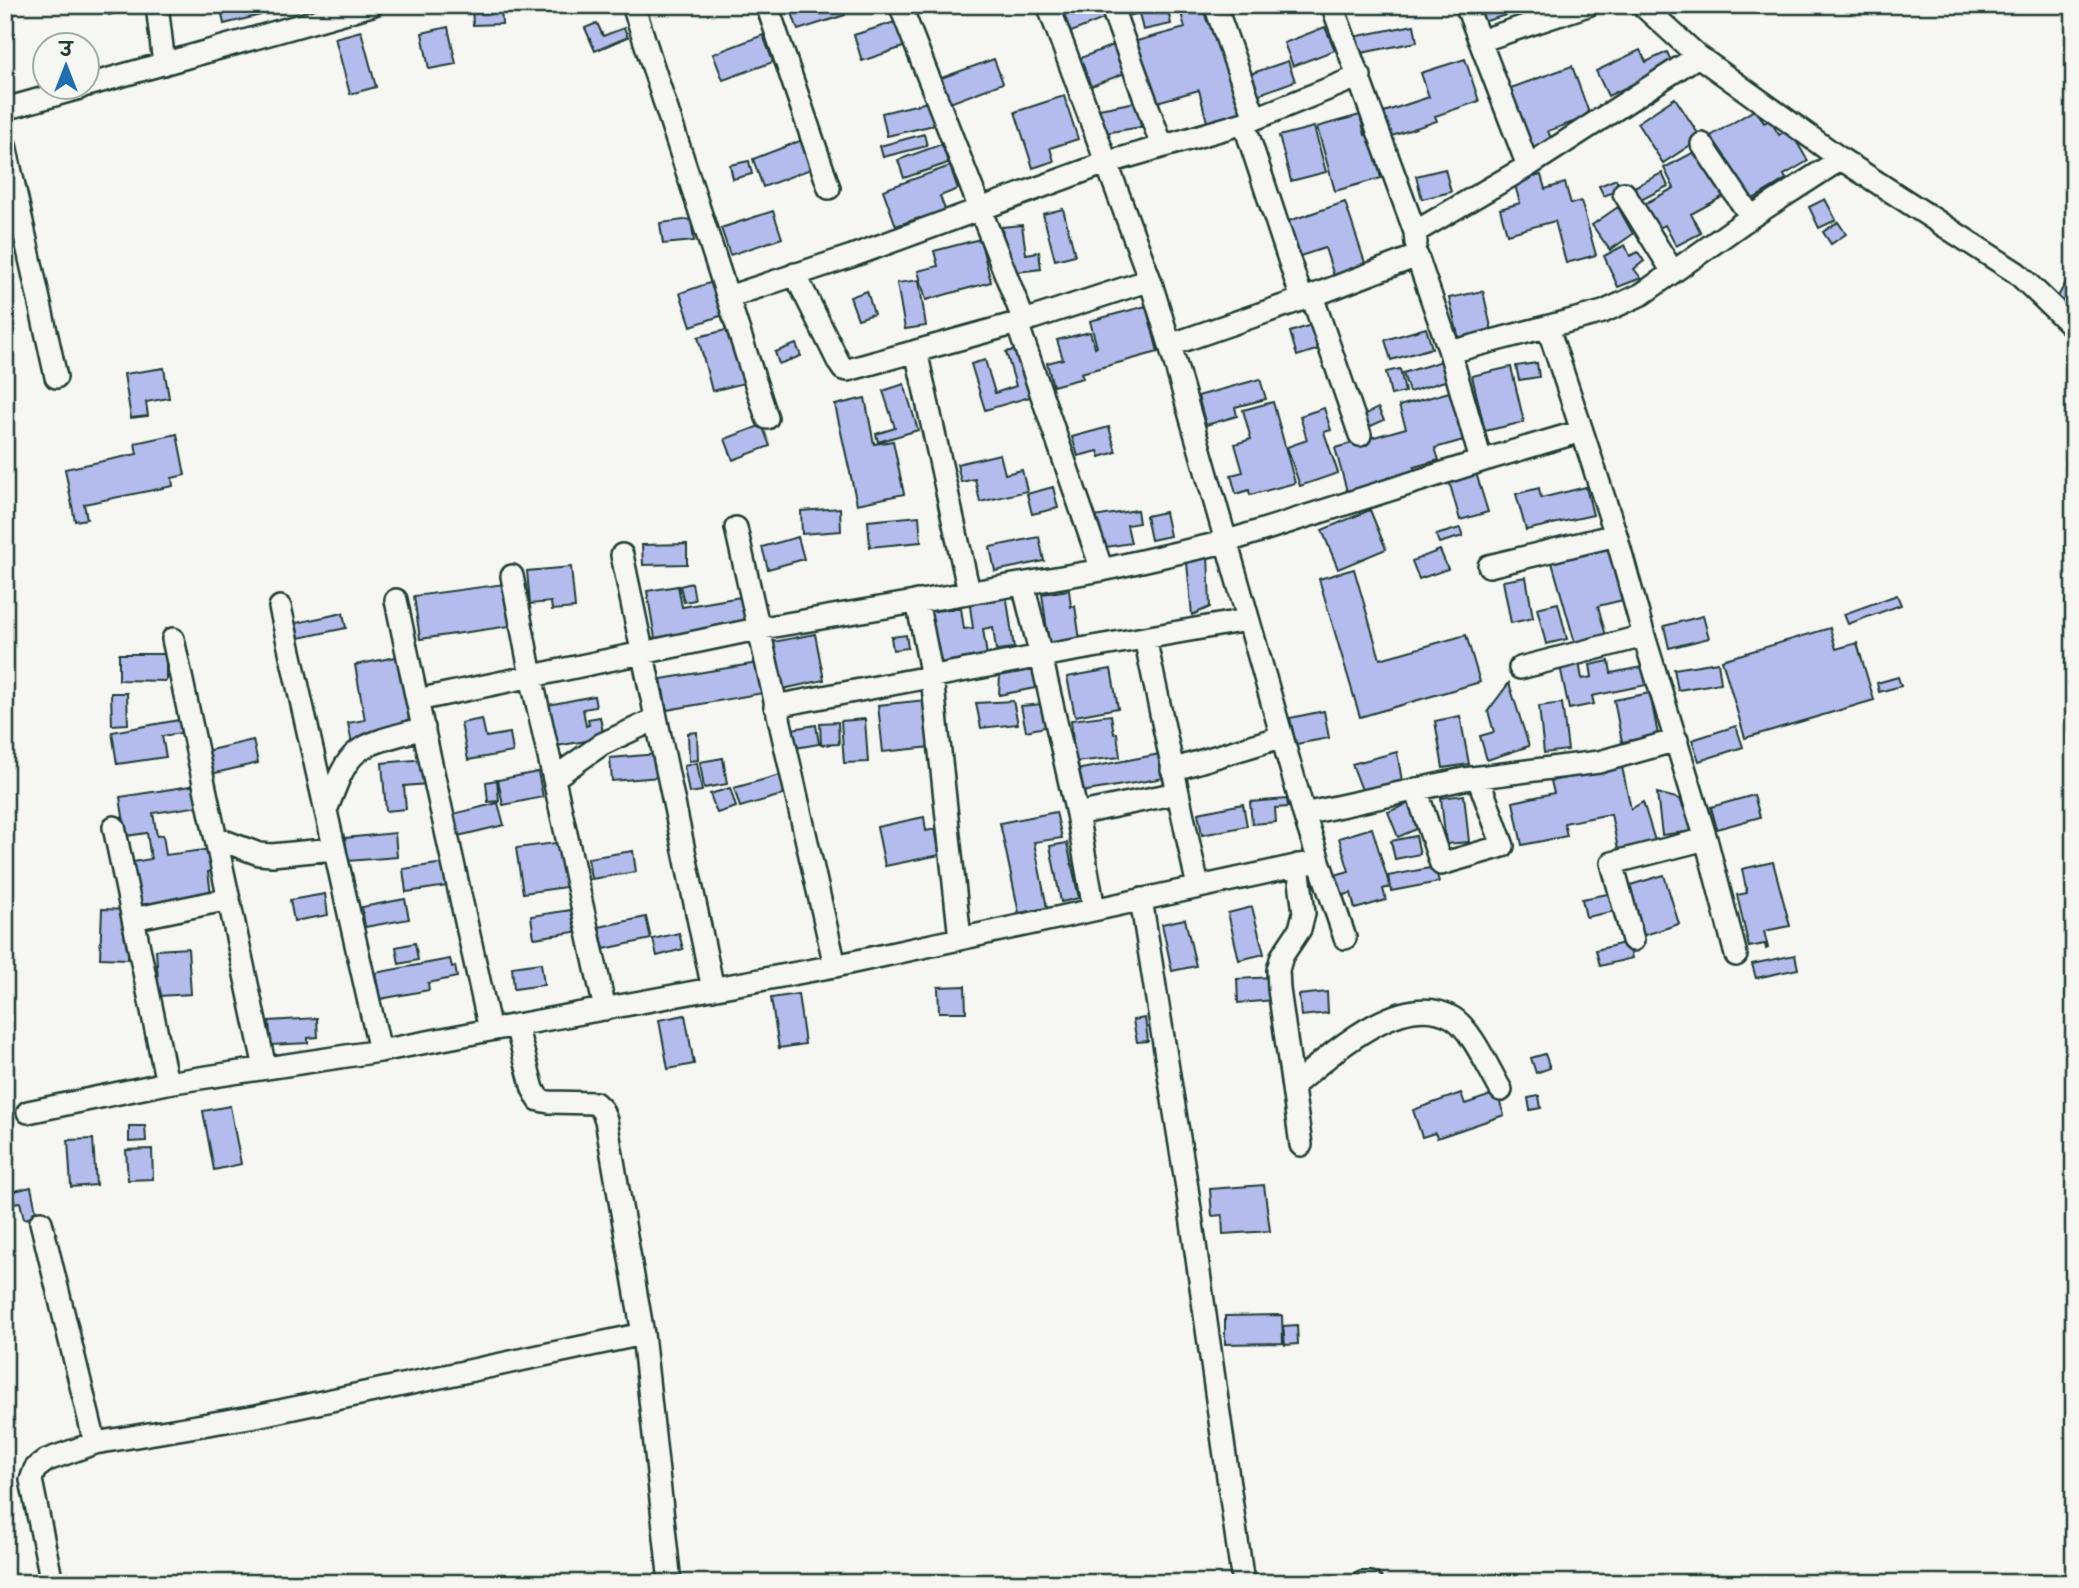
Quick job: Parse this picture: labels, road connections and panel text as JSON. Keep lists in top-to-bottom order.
{
  "north": "top"
}
